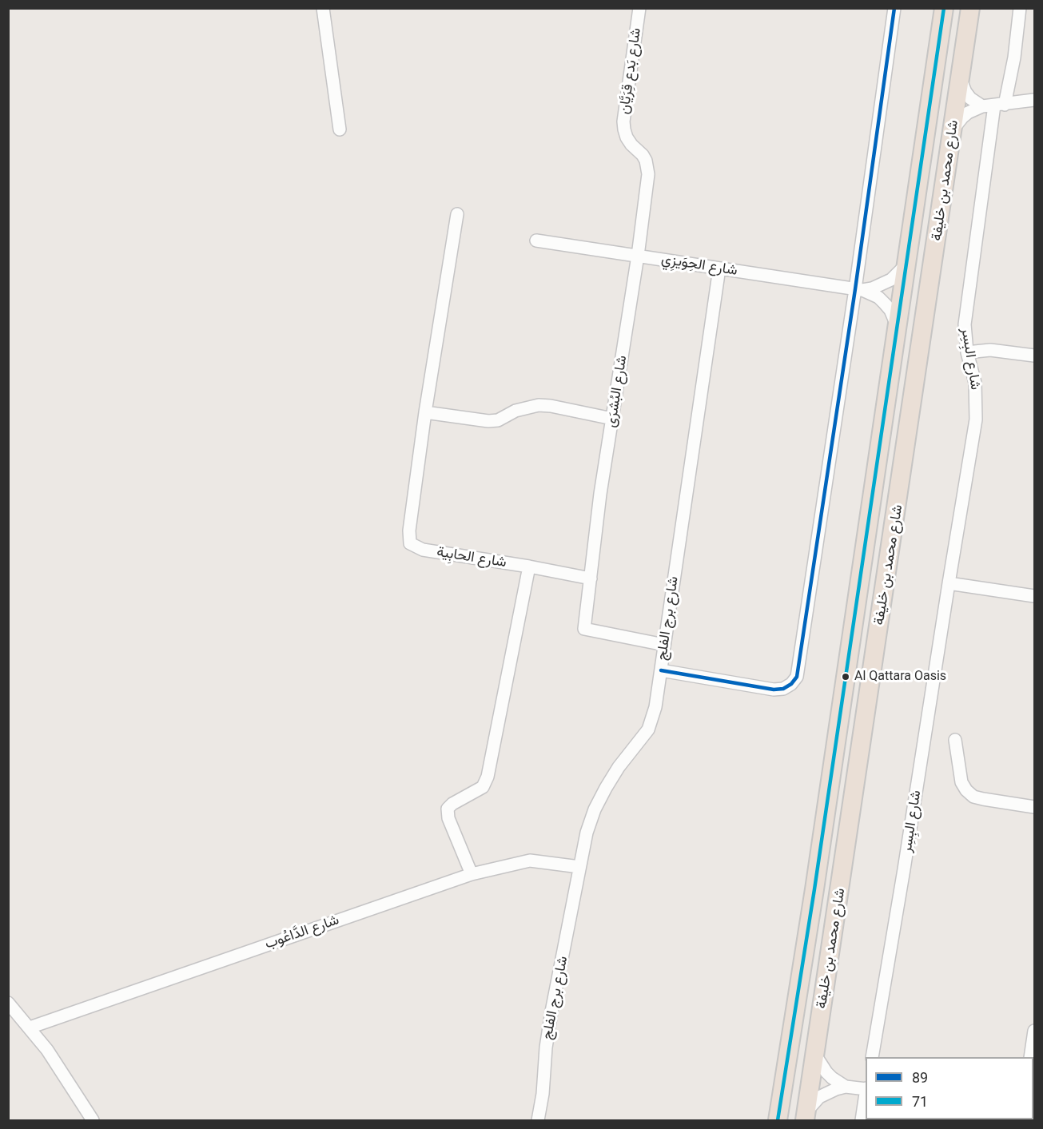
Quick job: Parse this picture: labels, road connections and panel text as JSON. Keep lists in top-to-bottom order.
{
  "streets": {
    "highway": ["شارع محمد بن خليفة"],
    "street": [
      "شارع بَدع قِرَيَّان",
      "شارع الحِوَيزِي",
      "شارع البِسِر",
      "شارع البُشرَى",
      "شارع الحابِية",
      "شارع برج الفلج",
      "شارع الدَّاعُوب"
    ]
  },
  "crossings": [
    ["شارع بَدع قِرَيَّان", "شارع البُشرَى"],
    ["شارع محمد بن خليفة", "شارع الحِوَيزِي"],
    ["شارع الحِوَيزِي", "شارع البُشرَى"],
    ["شارع الحِوَيزِي", "شارع برج الفلج"],
    ["شارع البُشرَى", "شارع برج الفلج"],
    ["شارع برج الفلج", "شارع الدَّاعُوب"]
  ],
  "places": ["Al Qattara Oasis"],
  "lines": ["transit line 89", "transit line 71"],
  "legend": ["89", "71"]
}
